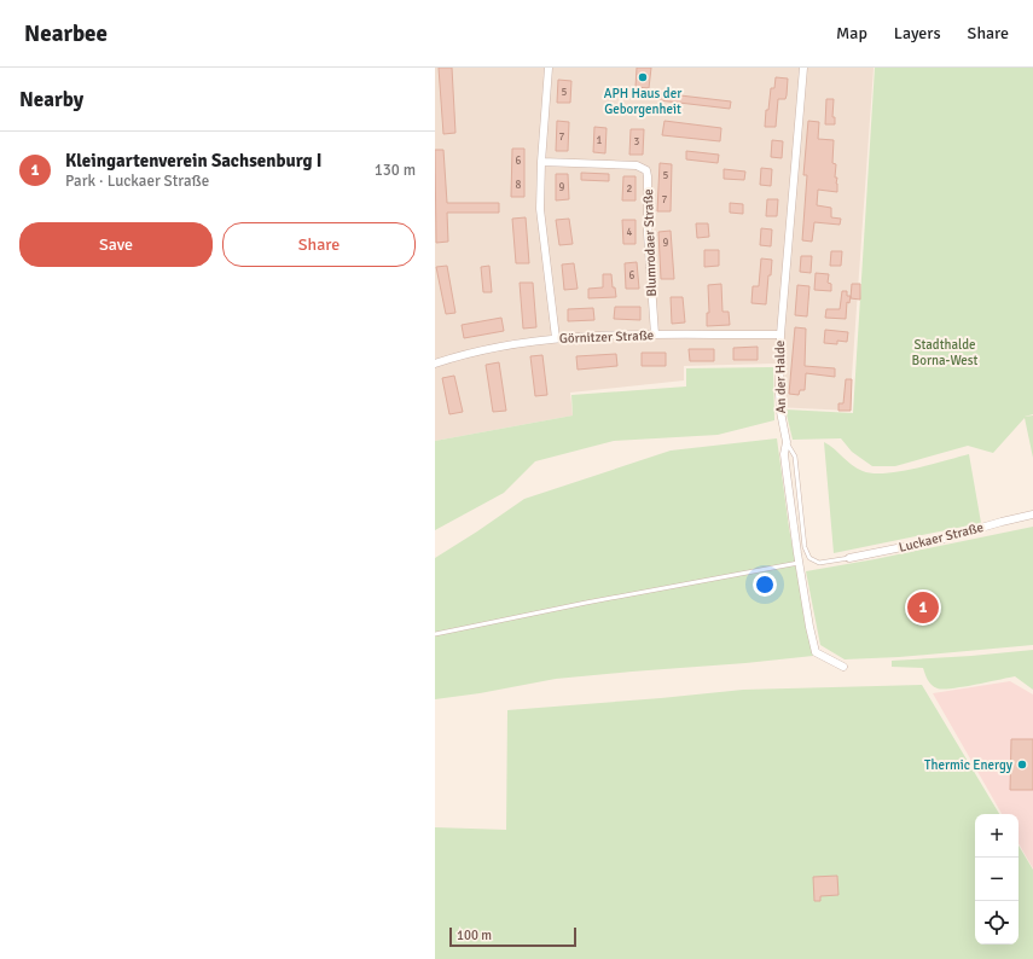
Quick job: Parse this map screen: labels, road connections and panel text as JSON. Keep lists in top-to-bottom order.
{
  "streets": {
    "street": [
      "Blumrodaer Straße",
      "Görnitzer Straße",
      "An der Halde",
      "Luckaer Straße"
    ]
  },
  "crossings": [
    ["Blumrodaer Straße", "Görnitzer Straße"],
    ["Görnitzer Straße", "An der Halde"]
  ],
  "parks": ["Stadthalde Borna-West"],
  "places": ["APH Haus der Geborgenheit", "Thermic Energy"],
  "house_numbers": [
    "5",
    "7",
    "1",
    "3",
    "6",
    "5",
    "8",
    "9",
    "2",
    "7",
    "4",
    "9",
    "6"
  ],
  "scale_bar": "100 m",
  "page": {
    "header": "Nearbee",
    "nav": ["Map", "Layers", "Share"],
    "heading": "Nearby",
    "list": [
      {
        "mark": "1",
        "name": "Kleingartenverein Sachsenburg I",
        "note": "Park · Luckaer Straße",
        "value": "130 m"
      }
    ],
    "buttons": ["Save", "Share"],
    "pins": "1",
    "map_buttons": ["+", "−"],
    "scale": "100 m"
  }
}
